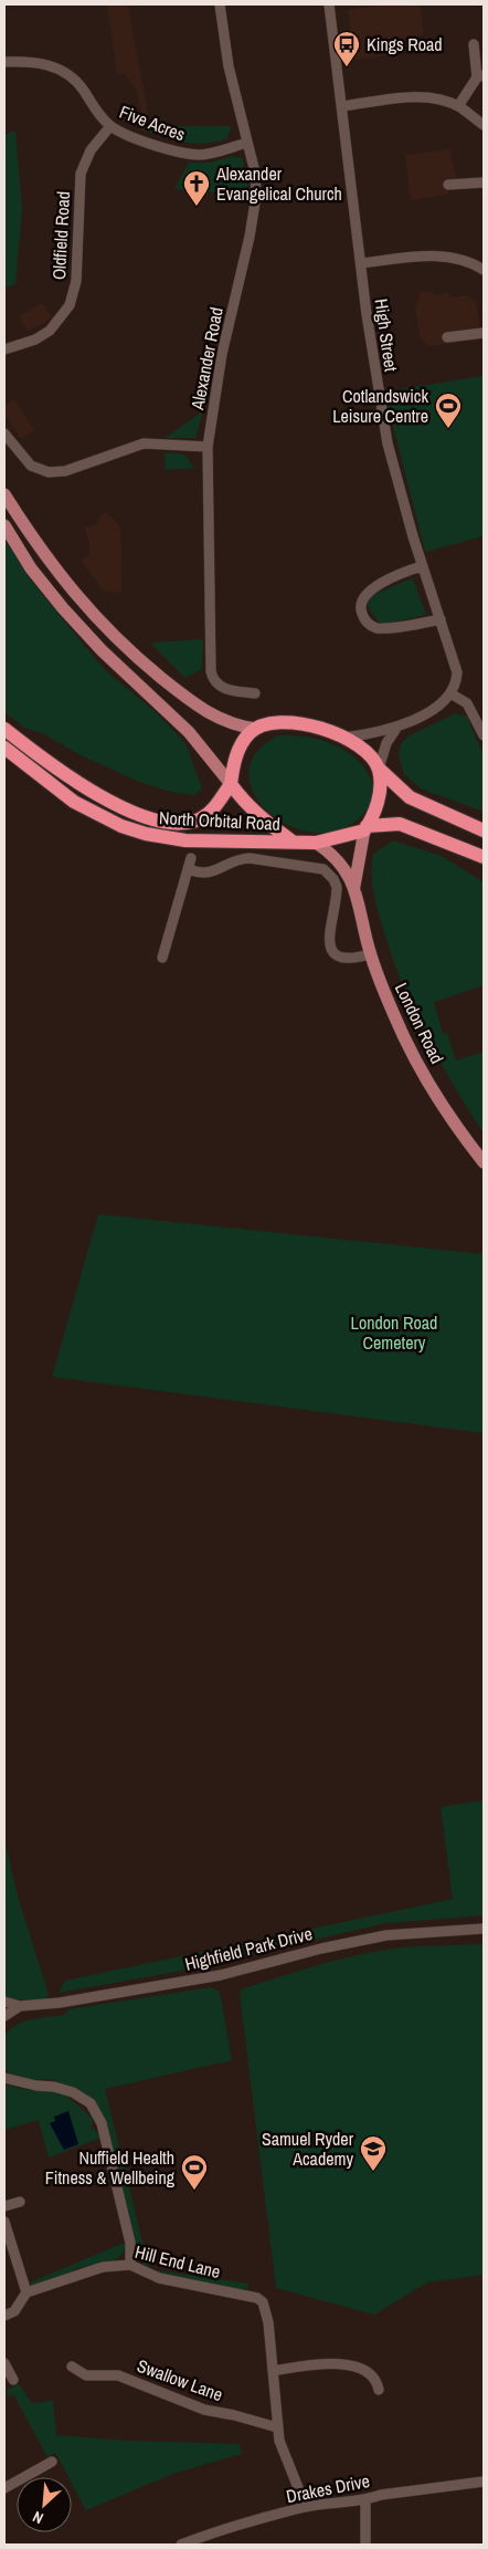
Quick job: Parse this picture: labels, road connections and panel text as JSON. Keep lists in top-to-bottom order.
{
  "streets": {
    "highway": ["North Orbital Road"],
    "main road": ["London Road"],
    "street": [
      "Five Acres",
      "Oldfield Road",
      "High Street",
      "Alexander Road",
      "Highfield Park Drive",
      "Hill End Lane",
      "Swallow Lane",
      "Drakes Drive"
    ]
  },
  "crossings": [
    ["Five Acres", "Oldfield Road"],
    ["Five Acres", "Alexander Road"],
    ["North Orbital Road", "London Road"]
  ],
  "parks": ["London Road Cemetery"],
  "places": {
    "bus stop": ["Kings Road"],
    "church": ["Alexander Evangelical Church"],
    "sports": ["Cotlandswick Leisure Centre", "Nuffield Health Fitness & Wellbeing"],
    "school or university": ["Samuel Ryder Academy"]
  },
  "north": "bottom left"
}
